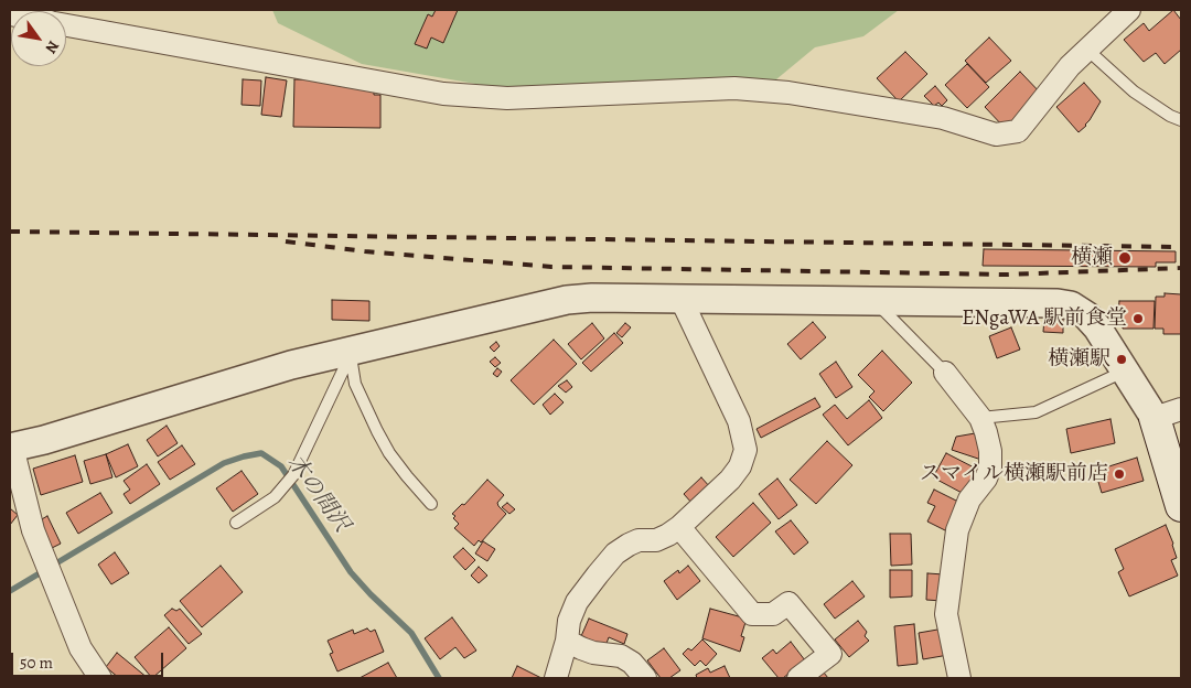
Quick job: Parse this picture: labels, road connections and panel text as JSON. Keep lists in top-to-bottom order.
{
  "water": ["木の間沢"],
  "places": [
    "横瀬",
    "ENgaWA 駅前食堂",
    "横瀬駅",
    "スマイル横瀬駅前店"
  ],
  "scale_bar": "50 m",
  "north": "bottom right"
}
